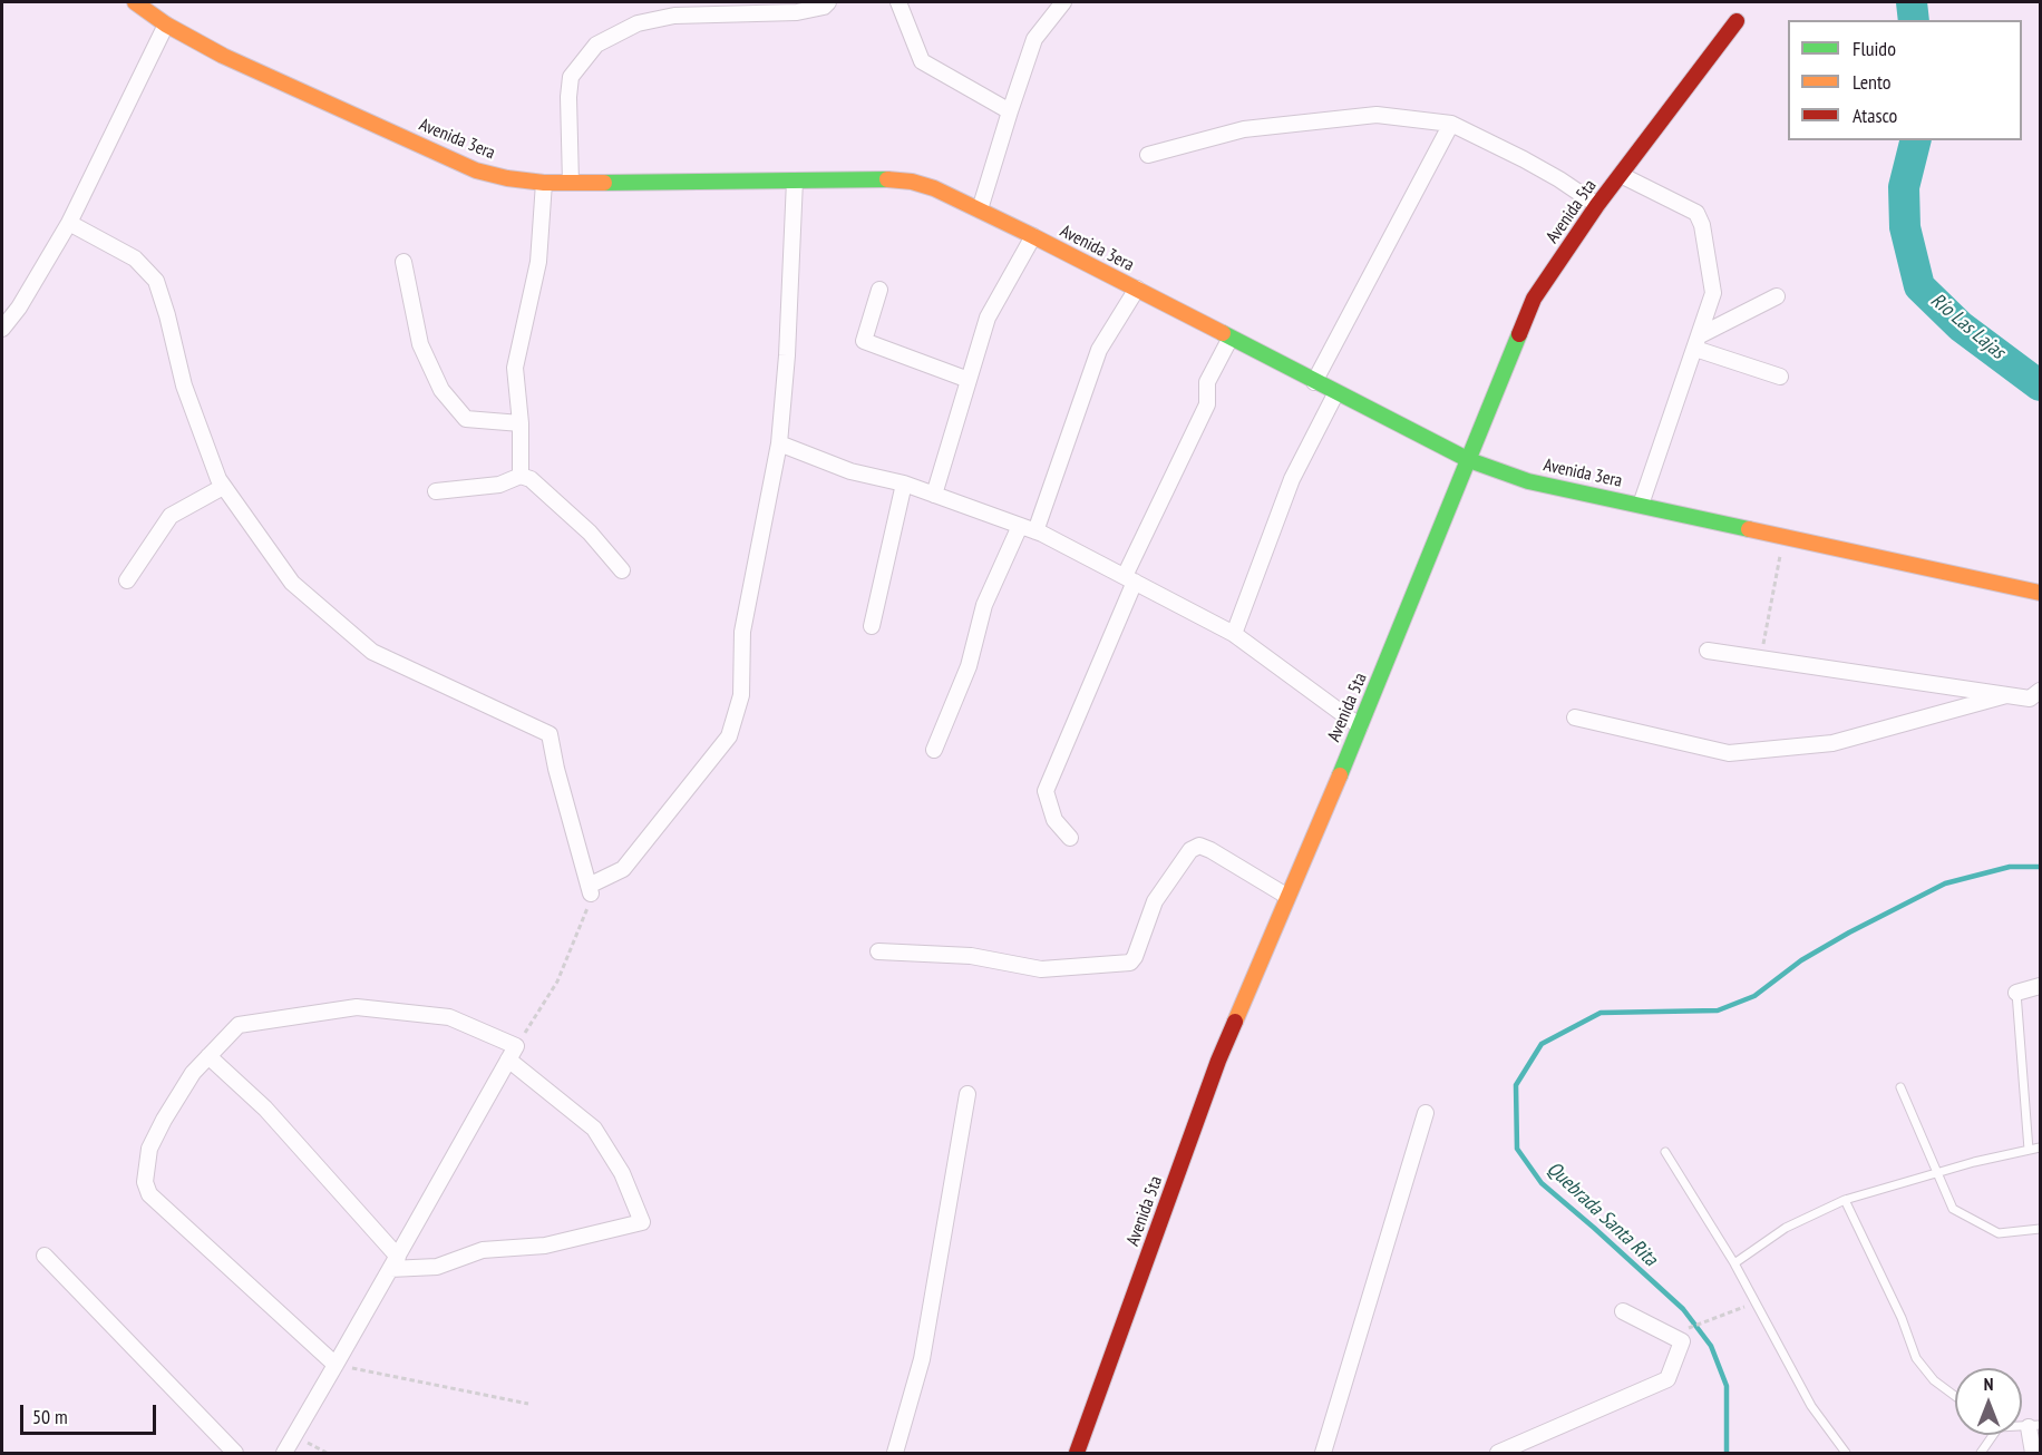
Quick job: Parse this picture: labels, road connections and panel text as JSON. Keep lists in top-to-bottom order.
{
  "streets": {
    "street": ["Avenida 3era", "Avenida 5ta"]
  },
  "crossings": [
    ["Avenida 3era", "Avenida 5ta"]
  ],
  "water": ["Río Las Lajas", "Quebrada Santa Rita"],
  "legend": ["Fluido", "Lento", "Atasco"],
  "scale_bar": "50 m",
  "north": "top"
}
